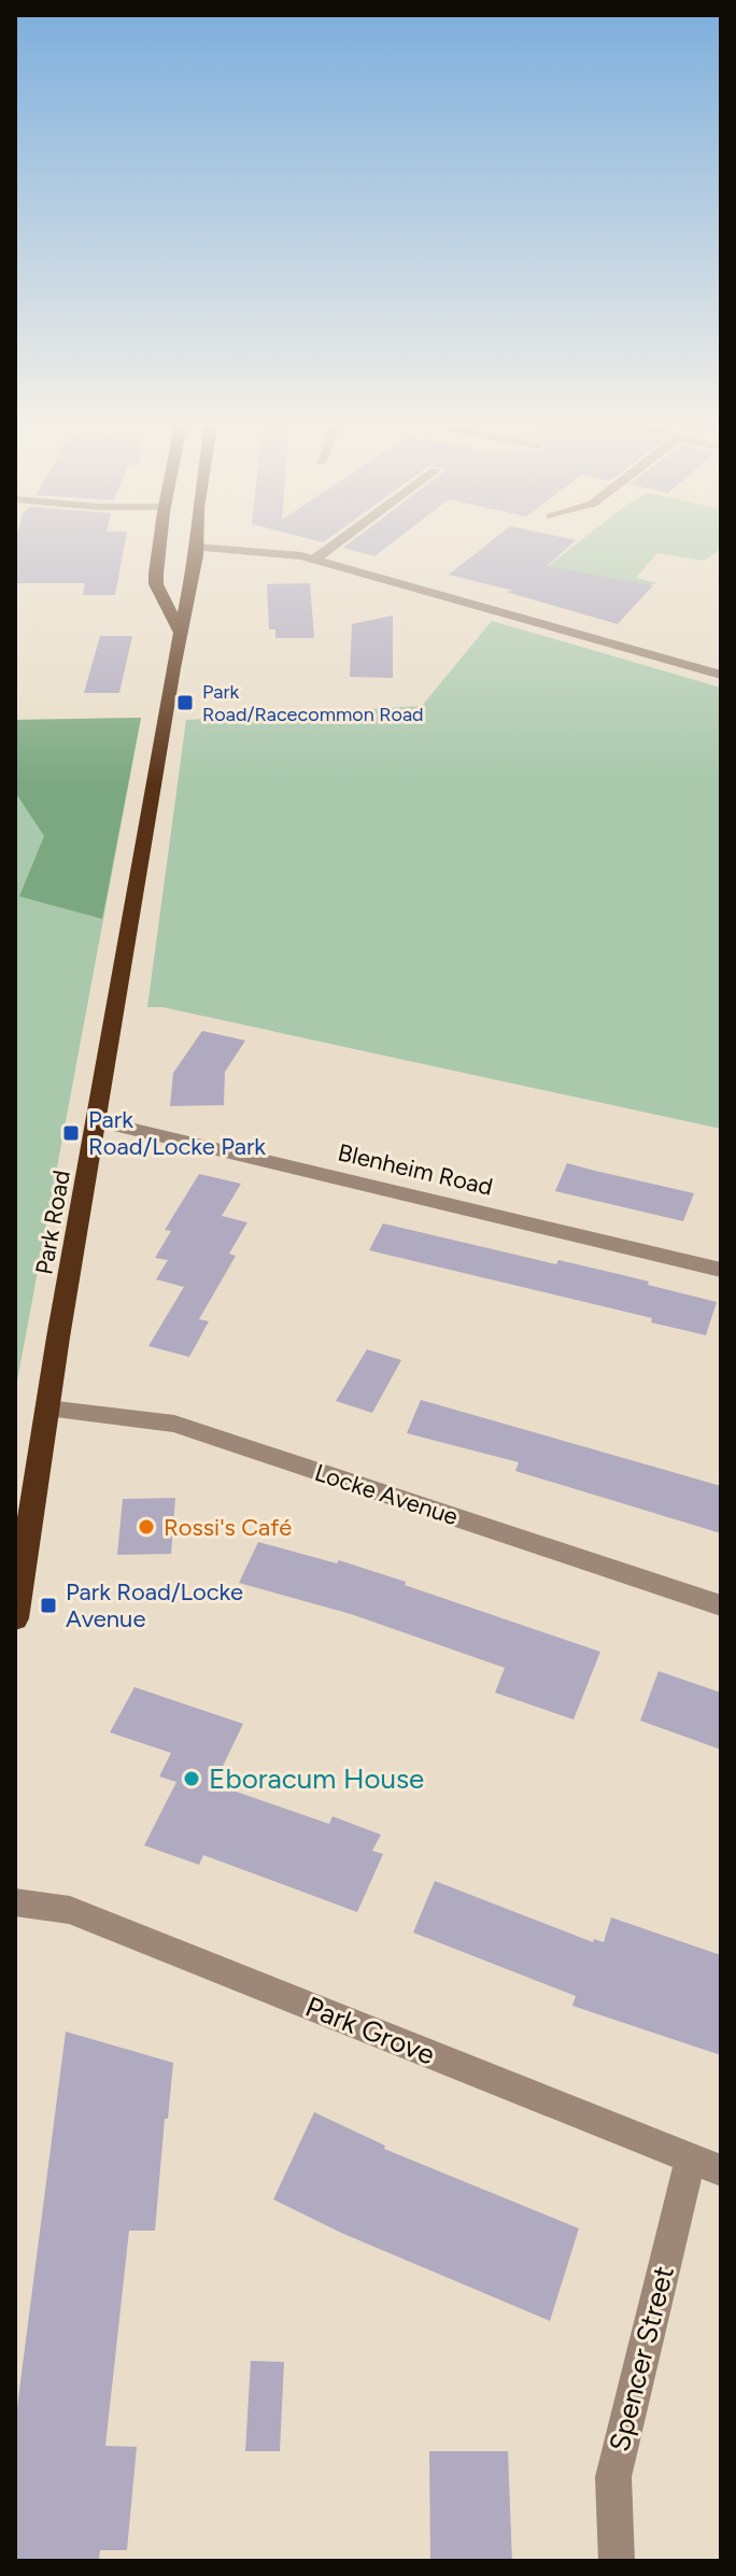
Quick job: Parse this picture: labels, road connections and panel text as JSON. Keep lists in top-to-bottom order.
{
  "streets": {
    "highway": ["Park Road"],
    "street": [
      "Blenheim Road",
      "Locke Avenue",
      "Park Grove",
      "Spencer Street"
    ]
  },
  "crossings": [
    ["Blenheim Road", "Park Road"],
    ["Park Road", "Locke Avenue"],
    ["Park Grove", "Spencer Street"]
  ],
  "places": {
    "transit": ["Park Road/Racecommon Road", "Park Road/Locke Park", "Park Road/Locke Avenue"],
    "other": ["Rossi's Café", "Eboracum House"]
  }
}
